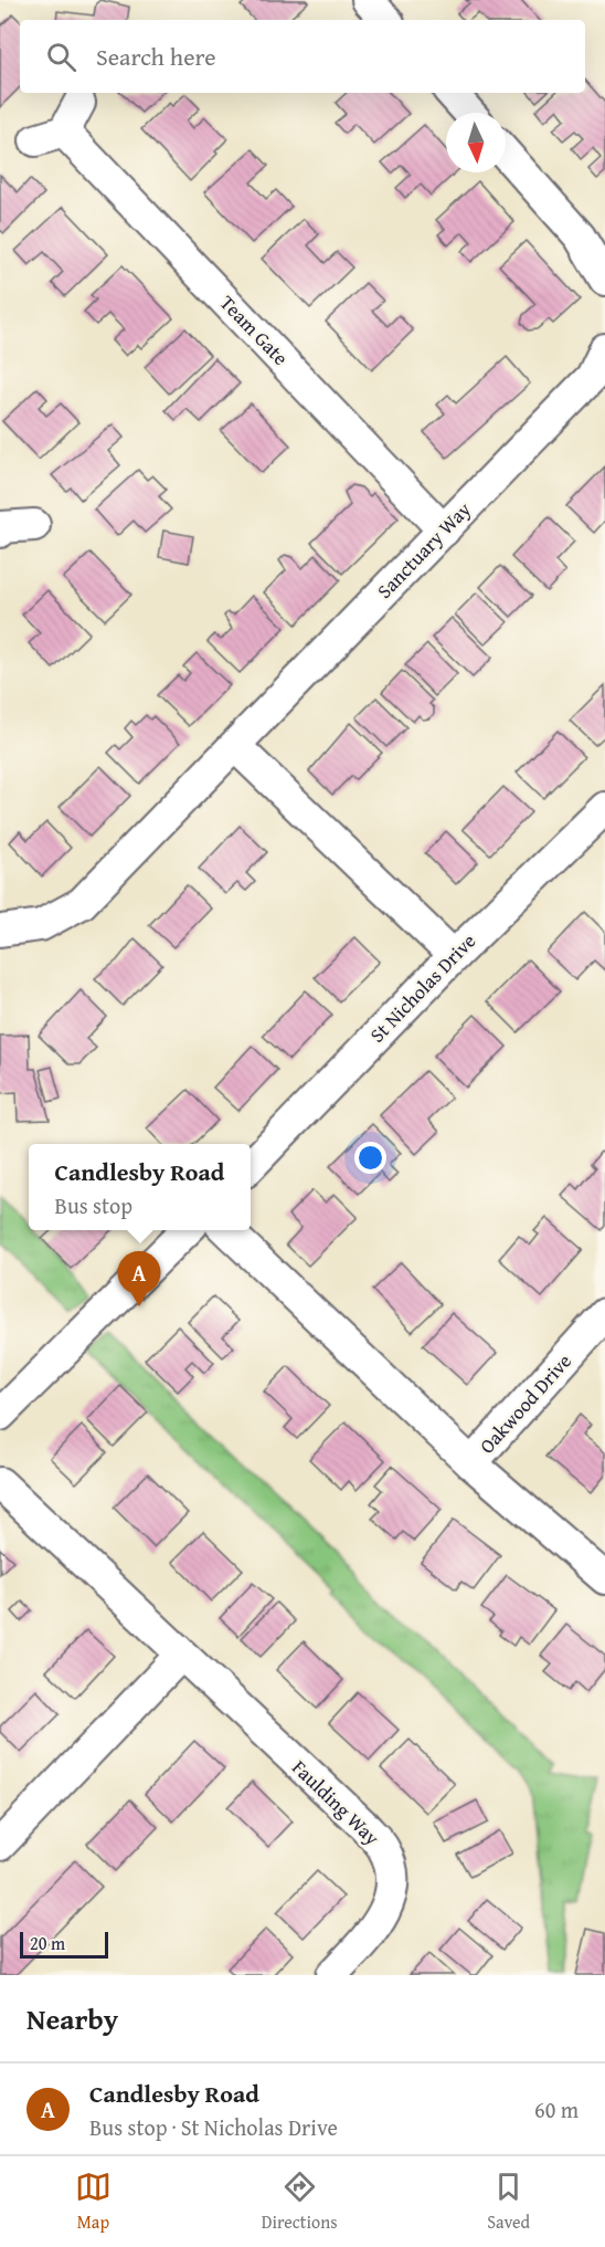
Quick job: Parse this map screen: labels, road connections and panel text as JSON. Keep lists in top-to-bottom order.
{
  "streets": {
    "street": [
      "Team Gate",
      "Sanctuary Way",
      "St Nicholas Drive",
      "Oakwood Drive",
      "Faulding Way"
    ]
  },
  "crossings": [
    ["Team Gate", "Sanctuary Way"]
  ],
  "scale_bar": "20 m",
  "north": "bottom",
  "page": {
    "search": "Search here",
    "popup": ["Candlesby Road", "Bus stop"],
    "pins": "A",
    "scale": "20 m",
    "heading": "Nearby",
    "list": [
      {
        "mark": "A",
        "name": "Candlesby Road",
        "note": "Bus stop · St Nicholas Drive",
        "value": "60 m"
      }
    ],
    "nav": ["Map", "Directions", "Saved"]
  }
}
